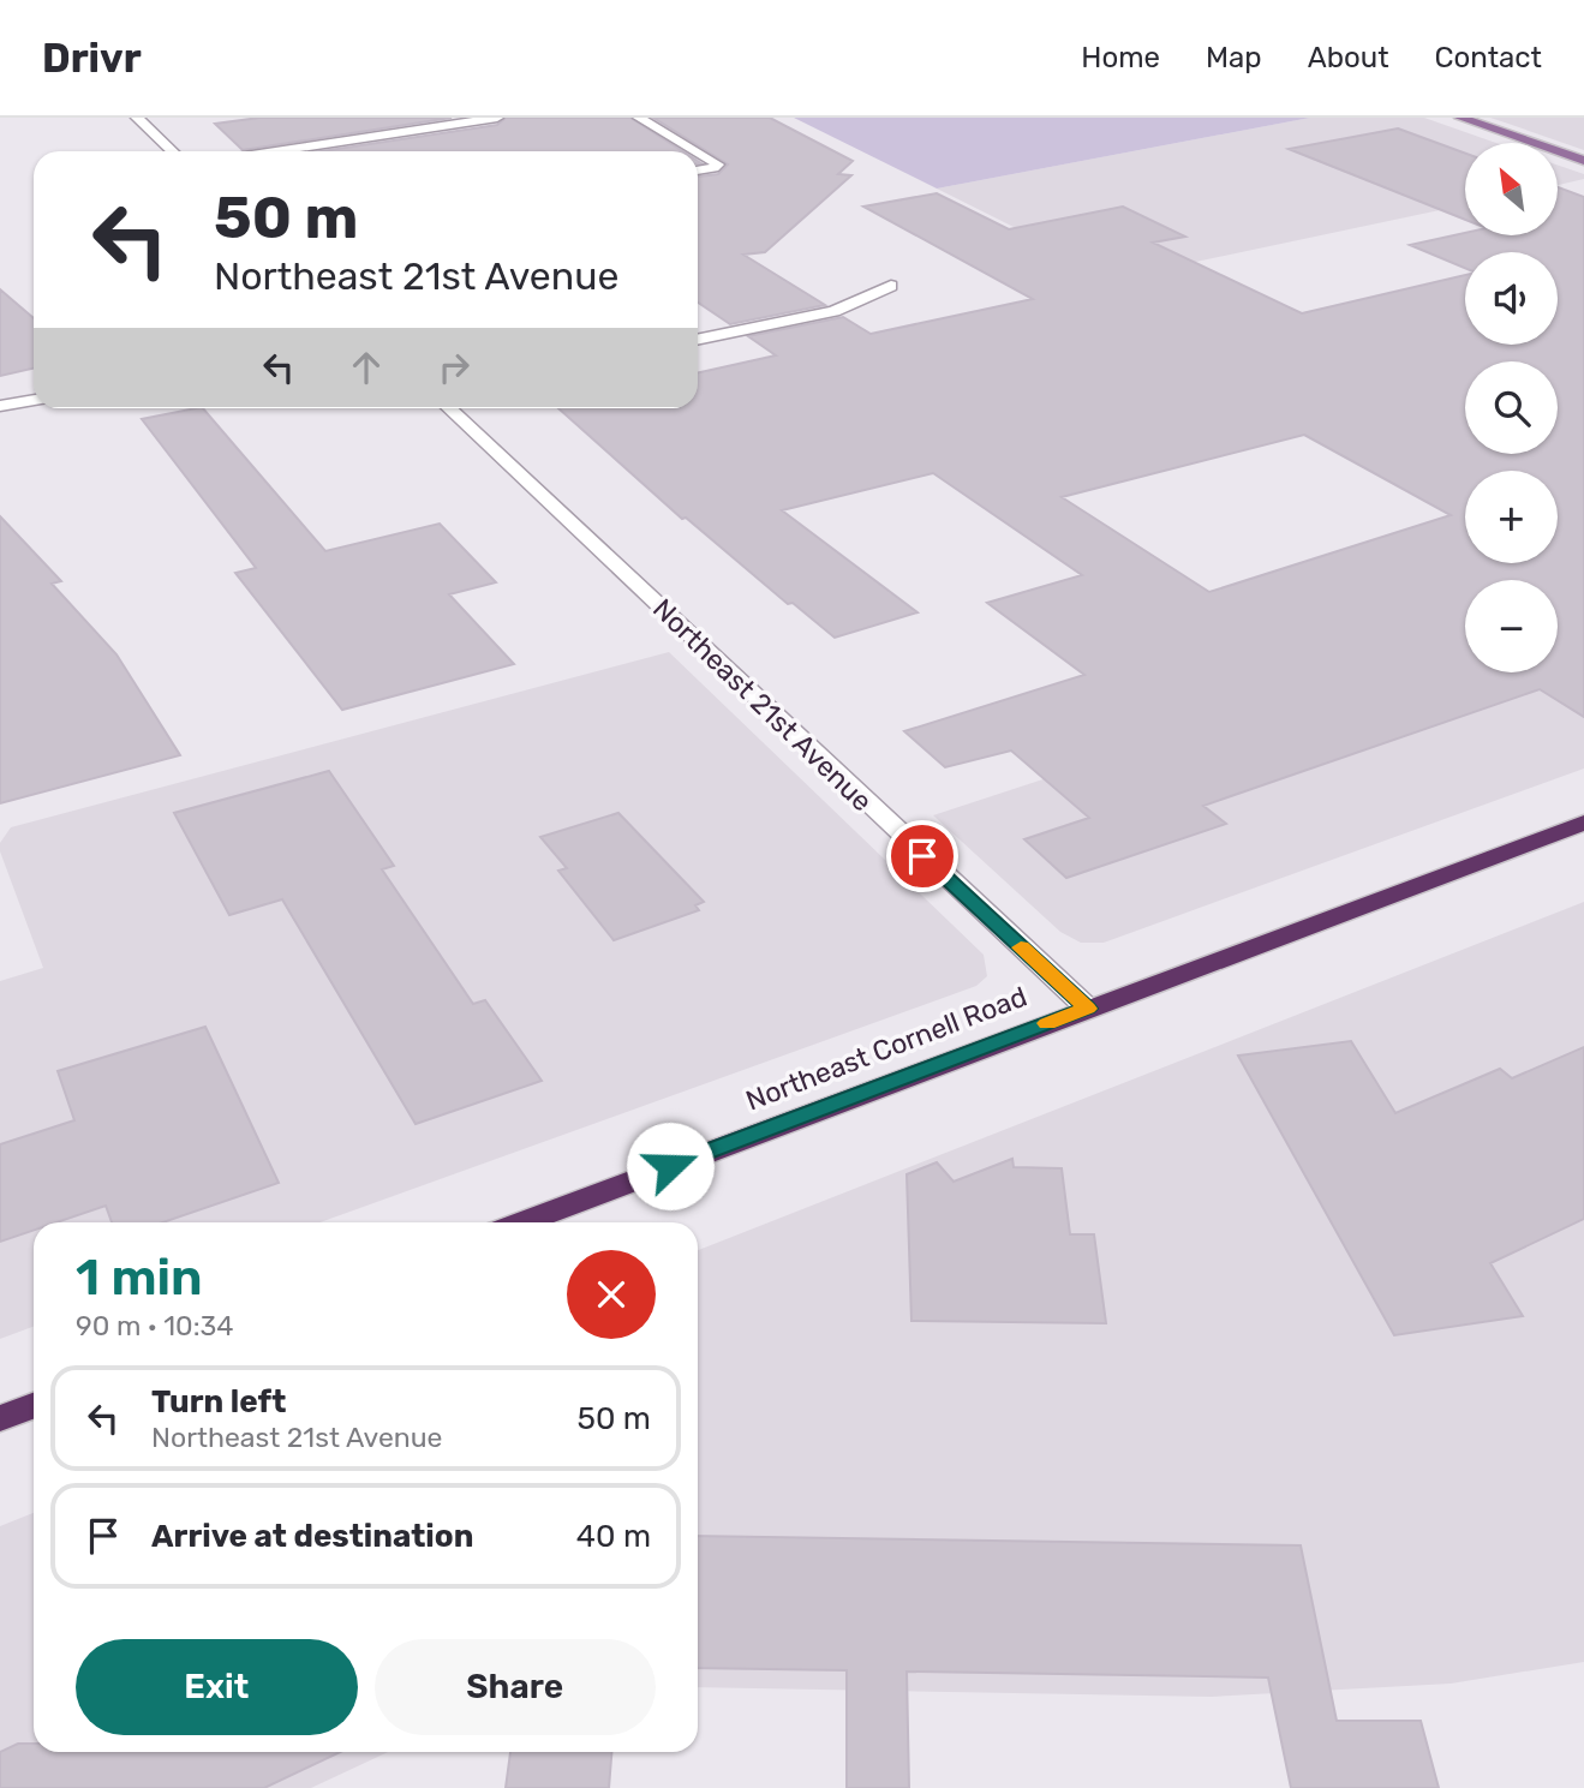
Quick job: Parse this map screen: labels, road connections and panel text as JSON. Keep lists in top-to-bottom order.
{
  "streets": {
    "highway": ["Northeast Cornell Road"],
    "street": ["Northeast 21st Avenue"]
  },
  "crossings": [
    ["Northeast 21st Avenue", "Northeast Cornell Road"]
  ],
  "north": "top left",
  "page": {
    "header": "Drivr",
    "nav": [
      "Home",
      "Map",
      "About",
      "Contact"
    ],
    "map_buttons": ["+", "−"],
    "turn": ["50 m", "Northeast 21st Avenue"],
    "heading": ["1 min", "90 m · 10:34"],
    "list": [
      {
        "name": "Turn left",
        "note": "Northeast 21st Avenue",
        "value": "50 m"
      },
      {
        "name": "Arrive at destination",
        "value": "40 m"
      }
    ],
    "buttons": ["Exit", "Share"]
  }
}
